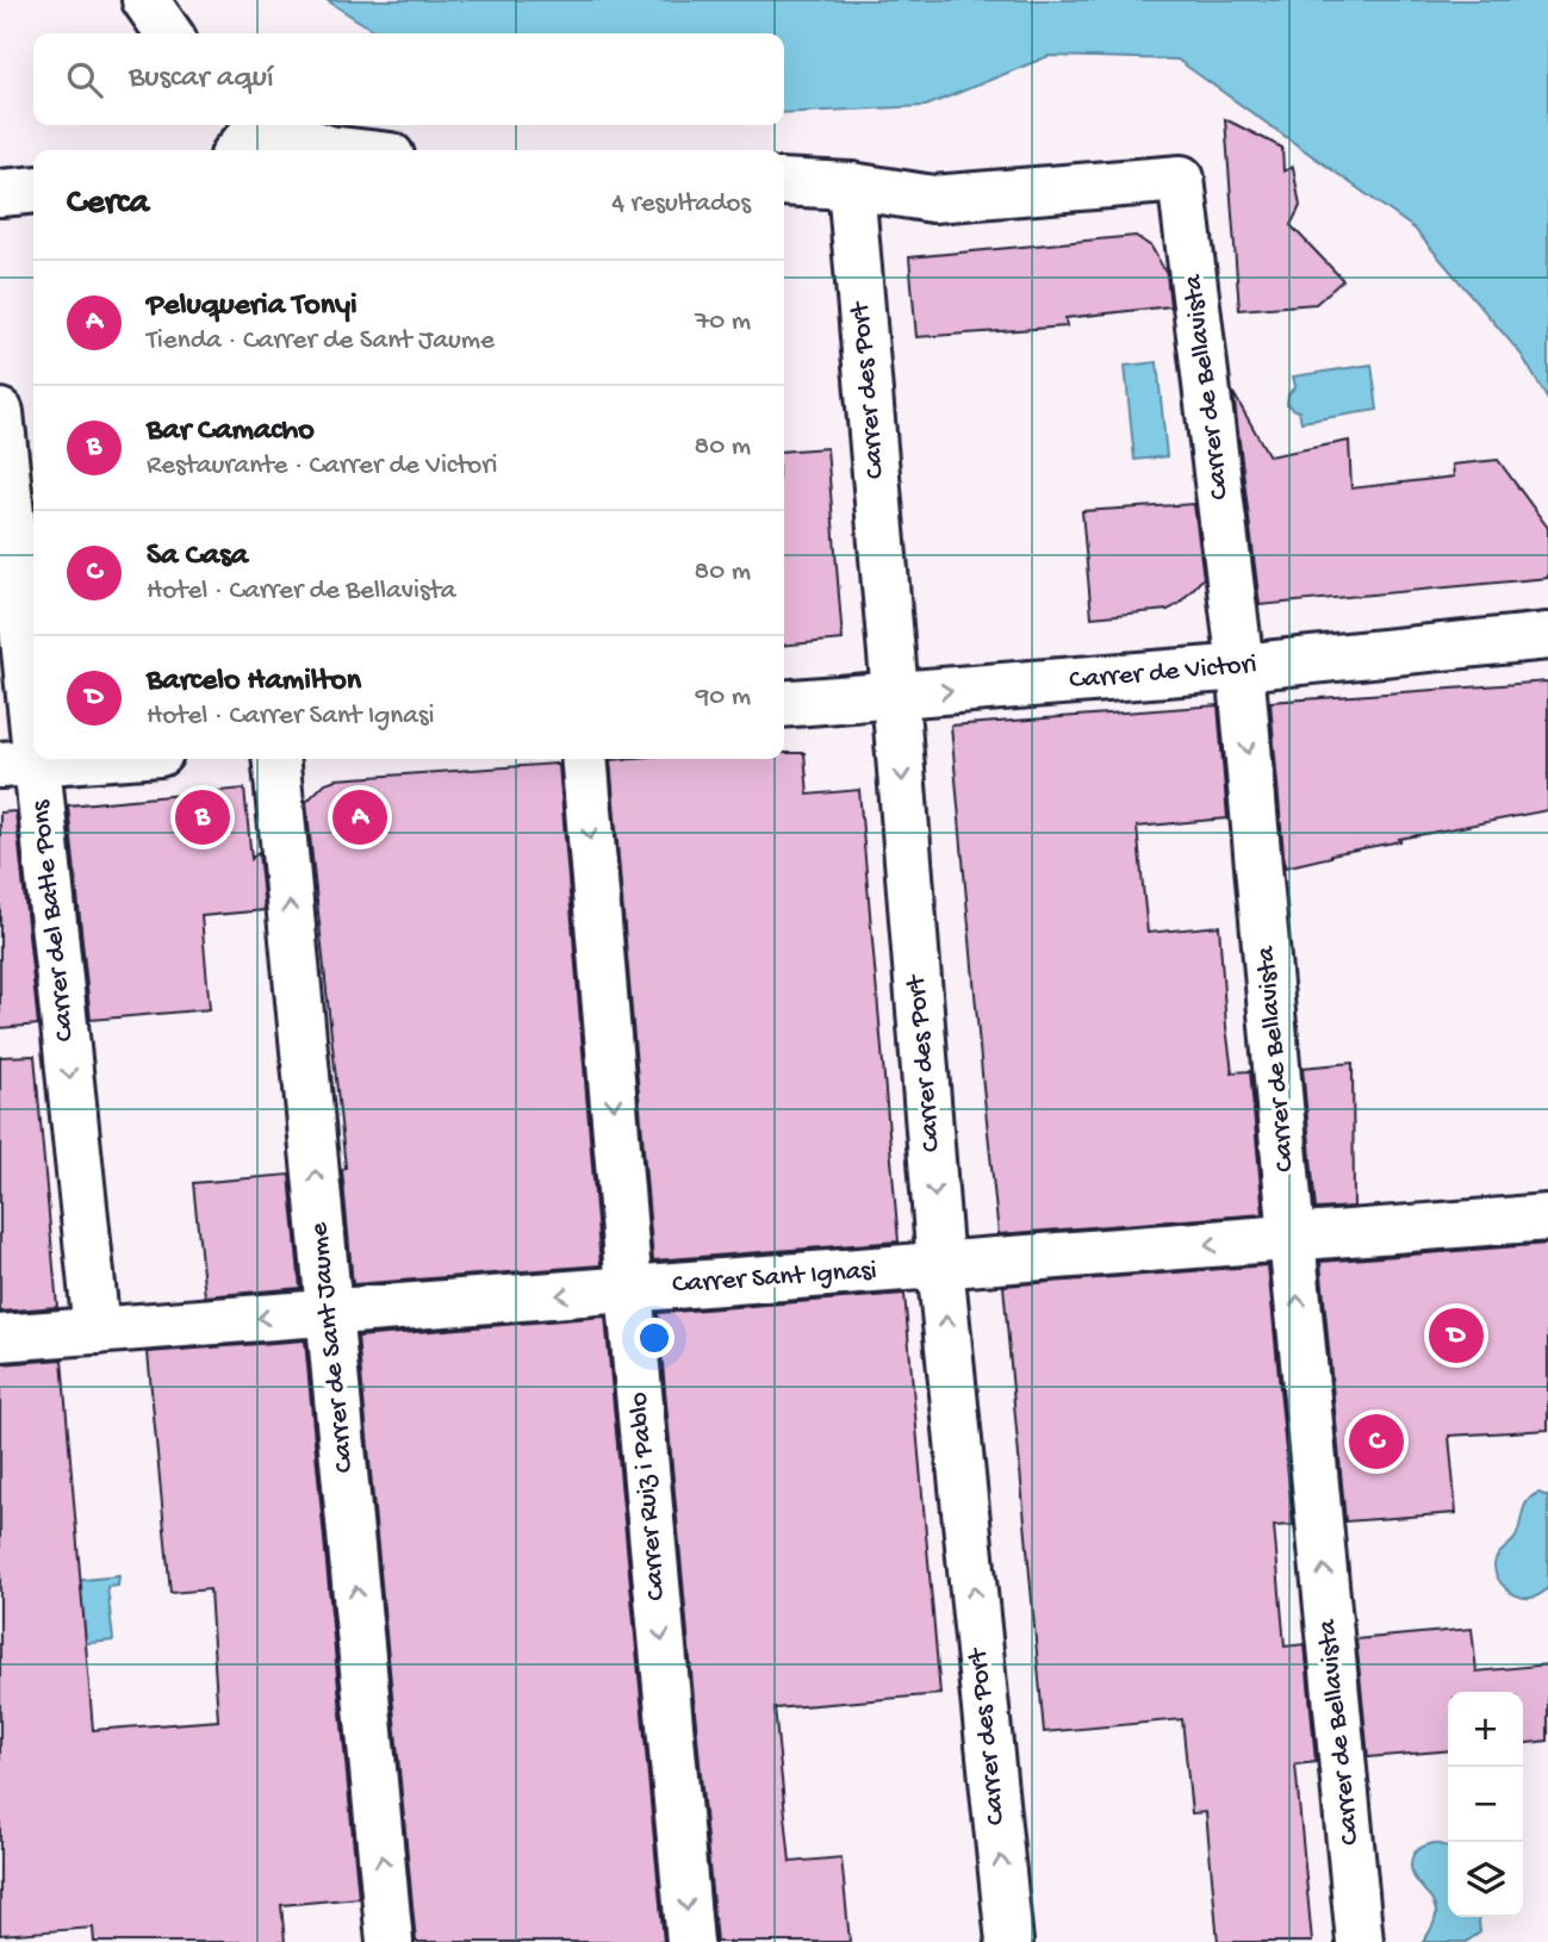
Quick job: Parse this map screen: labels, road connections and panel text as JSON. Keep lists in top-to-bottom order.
{
  "streets": {
    "street": [
      "Carrer de Bellavista",
      "Carrer des Port",
      "Carrer de Victori",
      "Carrer del Batle Pons",
      "Carrer Sant Ignasi",
      "Carrer de Sant Jaume",
      "Carrer Ruiz i Pablo"
    ]
  },
  "crossings": [
    ["Carrer de Bellavista", "Carrer des Port"],
    ["Carrer de Bellavista", "Carrer de Victori"],
    ["Carrer de Bellavista", "Carrer Sant Ignasi"],
    ["Carrer des Port", "Carrer de Victori"],
    ["Carrer des Port", "Carrer Sant Ignasi"],
    ["Carrer del Batle Pons", "Carrer Sant Ignasi"],
    ["Carrer Sant Ignasi", "Carrer de Sant Jaume"],
    ["Carrer Sant Ignasi", "Carrer Ruiz i Pablo"]
  ],
  "one_way": [
    "Carrer de Victori",
    "Carrer del Batle Pons",
    "Carrer Sant Ignasi",
    "Carrer de Sant Jaume",
    "Carrer Ruiz i Pablo"
  ],
  "page": {
    "search": "Buscar aquí",
    "heading": ["Cerca", "4 resultados"],
    "list": [
      {
        "mark": "A",
        "name": "Peluqueria Tonyi",
        "note": "Tienda · Carrer de Sant Jaume",
        "value": "70 m"
      },
      {
        "mark": "B",
        "name": "Bar Camacho",
        "note": "Restaurante · Carrer de Victori",
        "value": "80 m"
      },
      {
        "mark": "C",
        "name": "Sa Casa",
        "note": "Hotel · Carrer de Bellavista",
        "value": "80 m"
      },
      {
        "mark": "D",
        "name": "Barcelo Hamilton",
        "note": "Hotel · Carrer Sant Ignasi",
        "value": "90 m"
      }
    ],
    "pins": [
      "A",
      "B",
      "D",
      "C"
    ],
    "map_buttons": ["+", "−"]
  }
}
